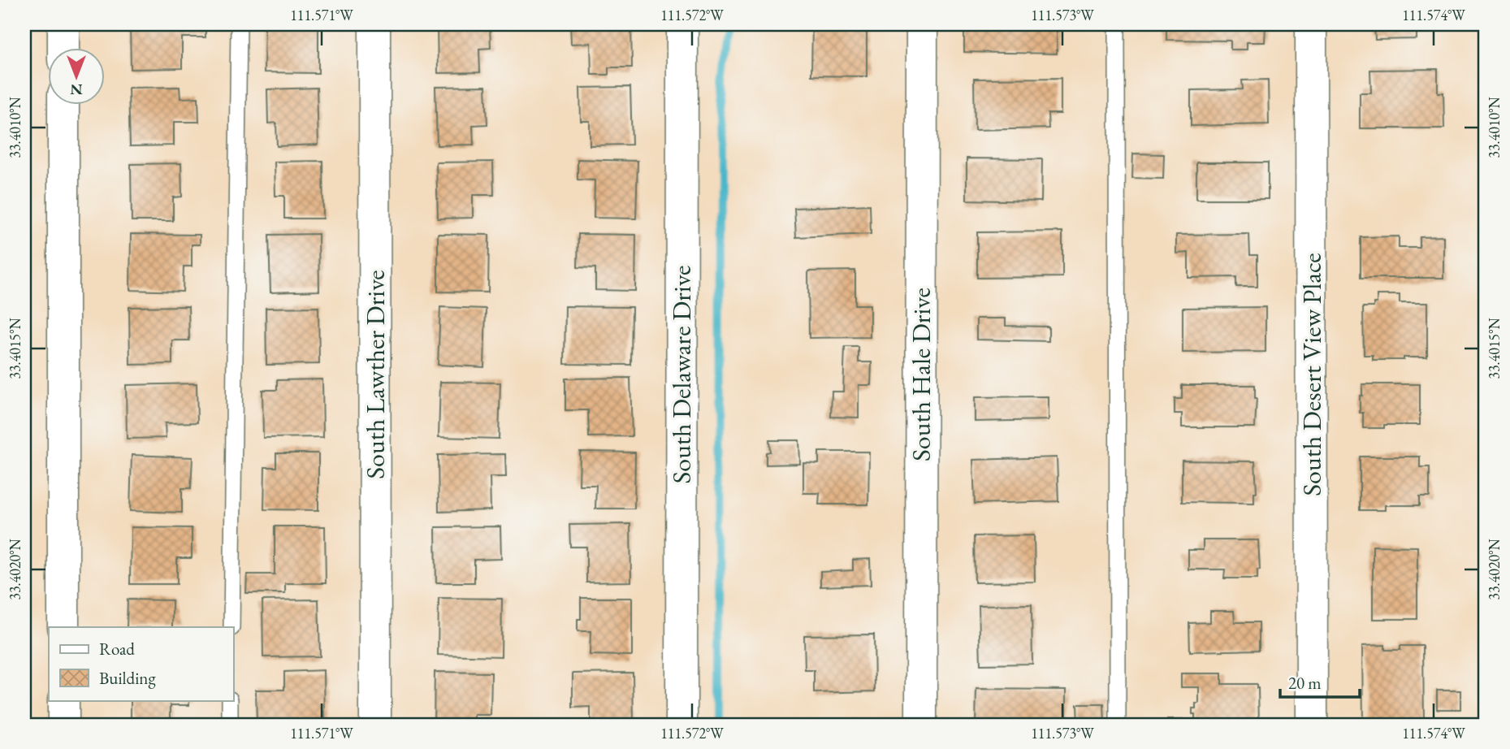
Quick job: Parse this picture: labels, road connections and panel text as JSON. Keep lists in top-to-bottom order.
{
  "streets": {
    "street": [
      "South Lawther Drive",
      "South Delaware Drive",
      "South Hale Drive",
      "South Desert View Place"
    ]
  },
  "legend": ["Road", "Building"],
  "scale_bar": "20 m",
  "north": "bottom",
  "coordinates": [
    "111.571°W",
    "111.572°W",
    "111.573°W",
    "111.574°W",
    "33.4010°N",
    "33.4015°N",
    "33.4020°N"
  ]
}
